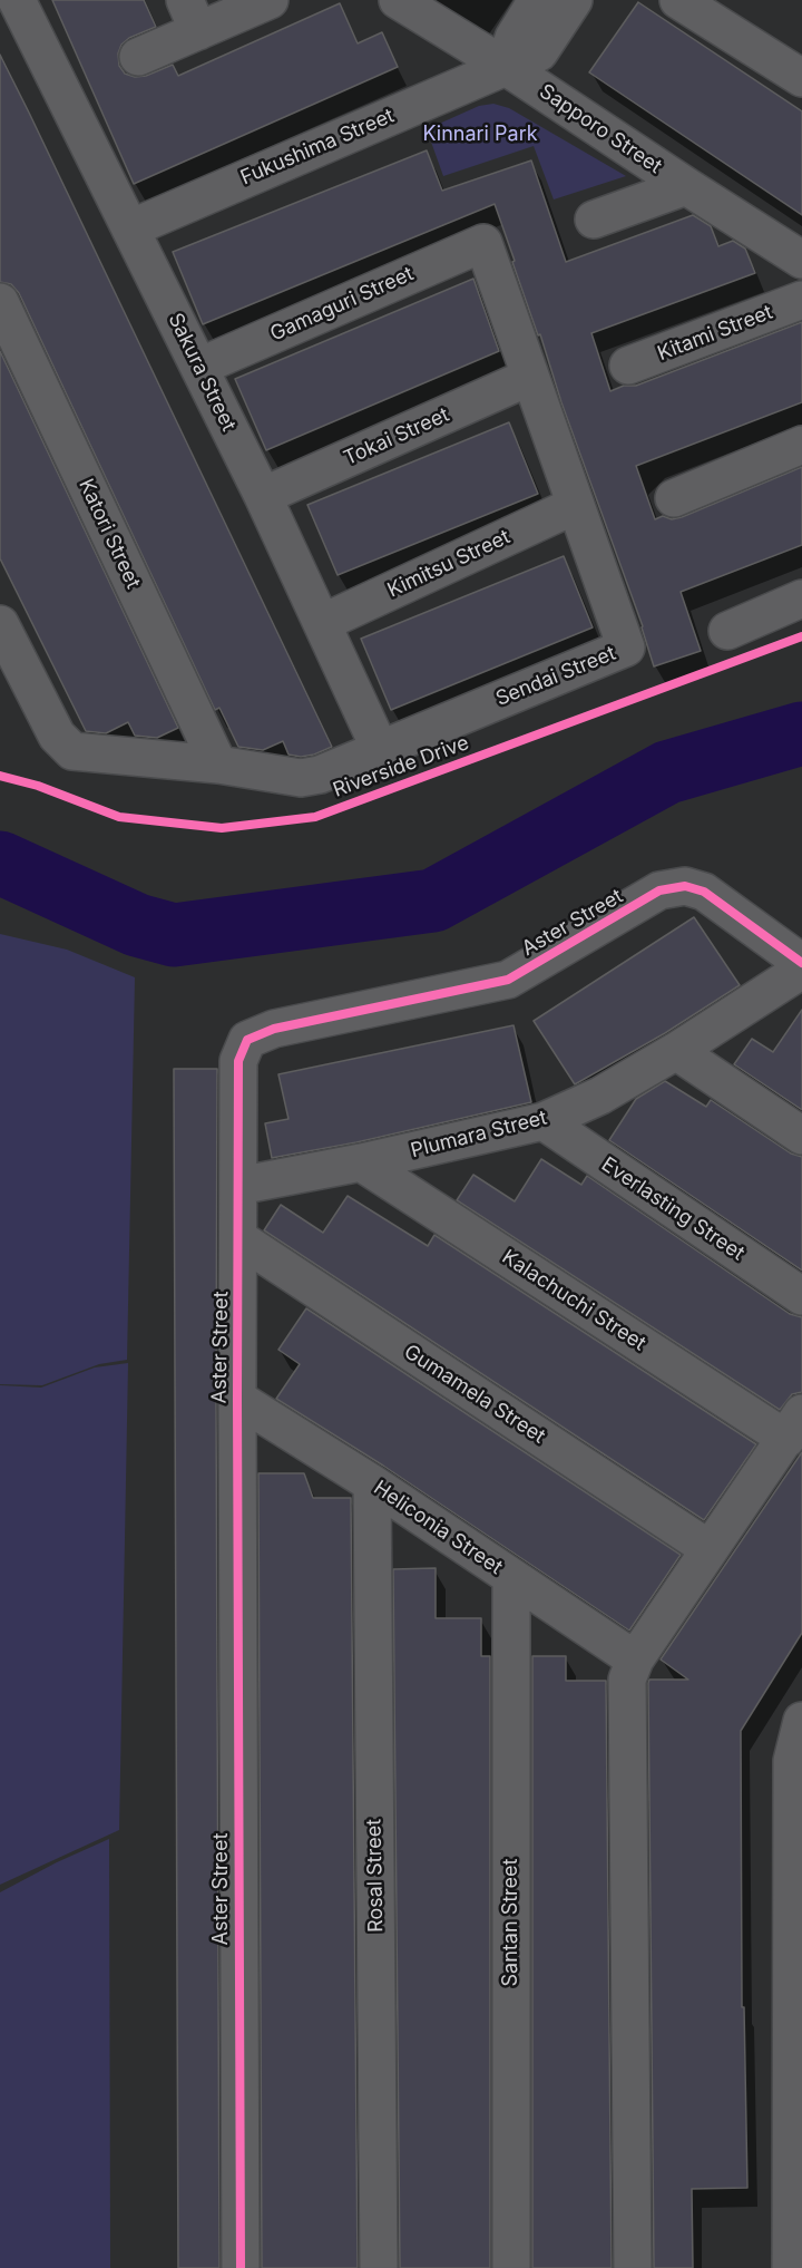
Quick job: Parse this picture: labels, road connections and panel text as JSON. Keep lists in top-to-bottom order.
{
  "streets": {
    "street": [
      "Sapporo Street",
      "Fukushima Street",
      "Gamaguri Street",
      "Kitami Street",
      "Sakura Street",
      "Tokai Street",
      "Katori Street",
      "Kimitsu Street",
      "Sendai Street",
      "Aster Street",
      "Plumara Street",
      "Everlasting Street",
      "Kalachuchi Street",
      "Gumamela Street",
      "Heliconia Street",
      "Rosal Street",
      "Santan Street"
    ],
    "cycle path": ["Riverside Drive"]
  },
  "crossings": [
    ["Sapporo Street", "Fukushima Street"],
    ["Fukushima Street", "Sakura Street"],
    ["Gamaguri Street", "Sakura Street"],
    ["Gamaguri Street", "Sendai Street"],
    ["Sakura Street", "Tokai Street"],
    ["Sakura Street", "Kimitsu Street"],
    ["Sakura Street", "Sendai Street"],
    ["Tokai Street", "Sendai Street"],
    ["Katori Street", "Sendai Street"],
    ["Kimitsu Street", "Sendai Street"],
    ["Aster Street", "Plumara Street"],
    ["Aster Street", "Gumamela Street"],
    ["Aster Street", "Heliconia Street"],
    ["Plumara Street", "Everlasting Street"],
    ["Plumara Street", "Kalachuchi Street"],
    ["Heliconia Street", "Rosal Street"],
    ["Heliconia Street", "Santan Street"]
  ],
  "parks": ["Kinnari Park"]
}
